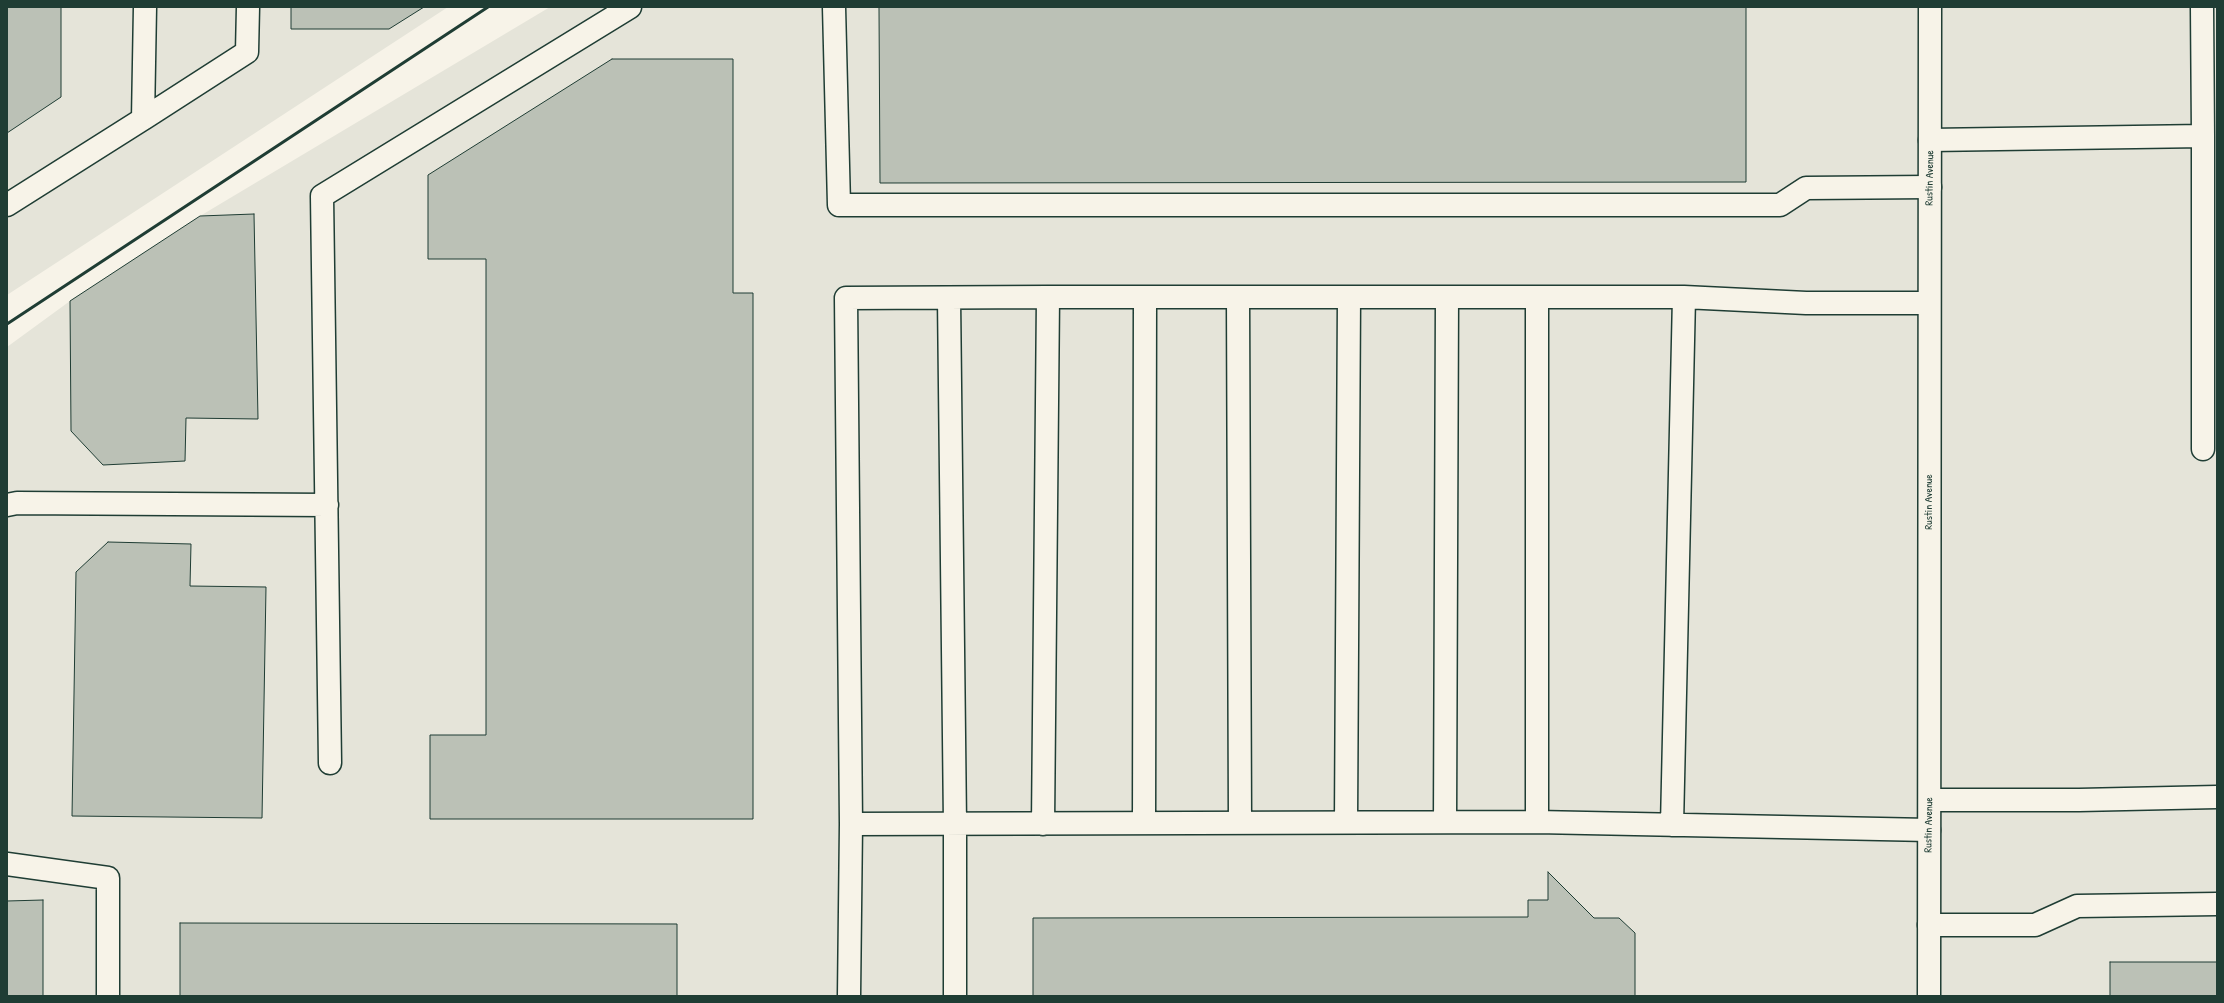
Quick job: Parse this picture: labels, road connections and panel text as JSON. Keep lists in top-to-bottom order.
{
  "streets": {
    "street": ["Rustin Avenue"]
  }
}
